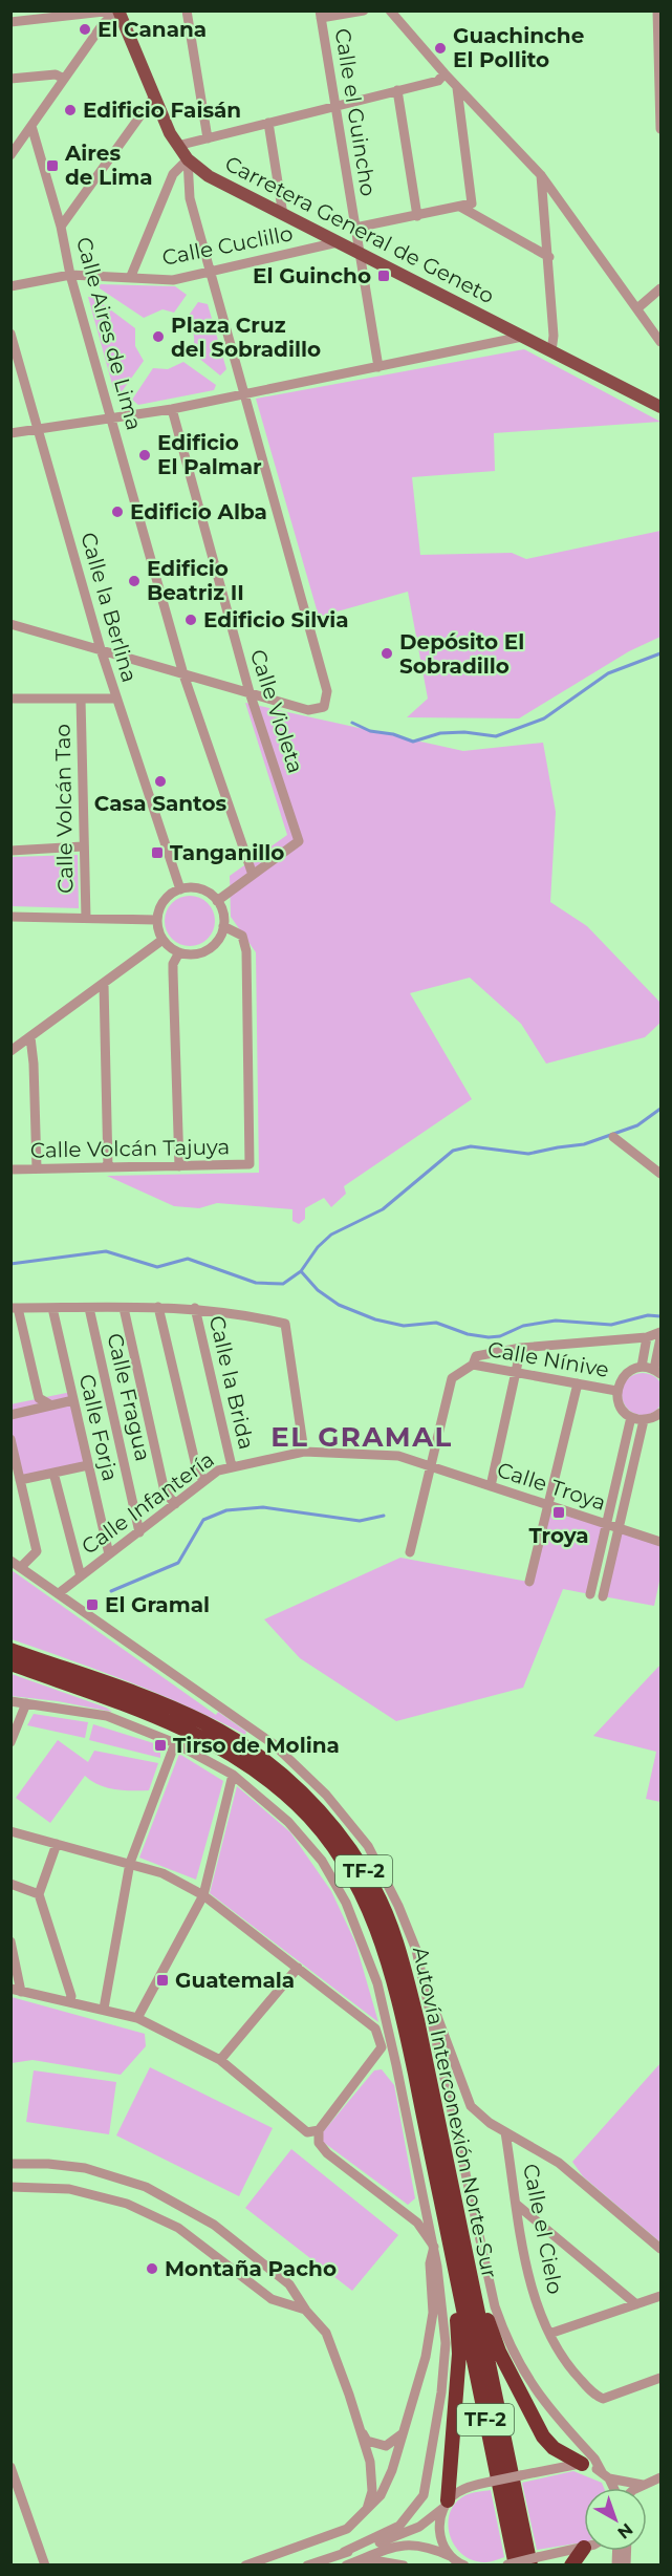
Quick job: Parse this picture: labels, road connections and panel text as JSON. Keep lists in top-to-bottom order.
{
  "streets": {
    "highway": ["TF-2", "Autovía Interconexión Norte-Sur"],
    "main road": ["Carretera General de Geneto"],
    "street": [
      "Calle el Guincho",
      "Calle Cuclillo",
      "Calle Aires de Lima",
      "Calle la Berlina",
      "Calle Violeta",
      "Calle Volcán Tao",
      "Calle Volcán Tajuya",
      "Calle Nínive",
      "Calle la Brida",
      "Calle Fragua",
      "Calle Forja",
      "Calle Troya",
      "Calle Infantería",
      "Calle el Cielo"
    ]
  },
  "crossings": [
    ["Calle el Guincho", "Carretera General de Geneto"],
    ["Carretera General de Geneto", "Calle Cuclillo"],
    ["Calle Cuclillo", "Calle Aires de Lima"],
    ["Calle Aires de Lima", "Calle Violeta"],
    ["Calle la Berlina", "Calle Volcán Tajuya"],
    ["Calle la Brida", "Calle Infantería"],
    ["Calle Fragua", "Calle Infantería"],
    ["Calle Forja", "Calle Infantería"],
    ["Calle Troya", "Calle Infantería"]
  ],
  "districts": ["EL GRAMAL"],
  "places": {
    "other": [
      "El Canana",
      "Guachinche El Pollito",
      "Edificio Faisán",
      "Plaza Cruz del Sobradillo",
      "Edificio El Palmar",
      "Edificio Alba",
      "Edificio Beatriz II",
      "Edificio Silvia",
      "Depósito El Sobradillo",
      "Casa Santos",
      "Montaña Pacho"
    ],
    "transit": [
      "Aires de Lima",
      "El Guincho",
      "Tanganillo",
      "Troya",
      "El Gramal",
      "Tirso de Molina",
      "Guatemala"
    ]
  },
  "north": "bottom right"
}
